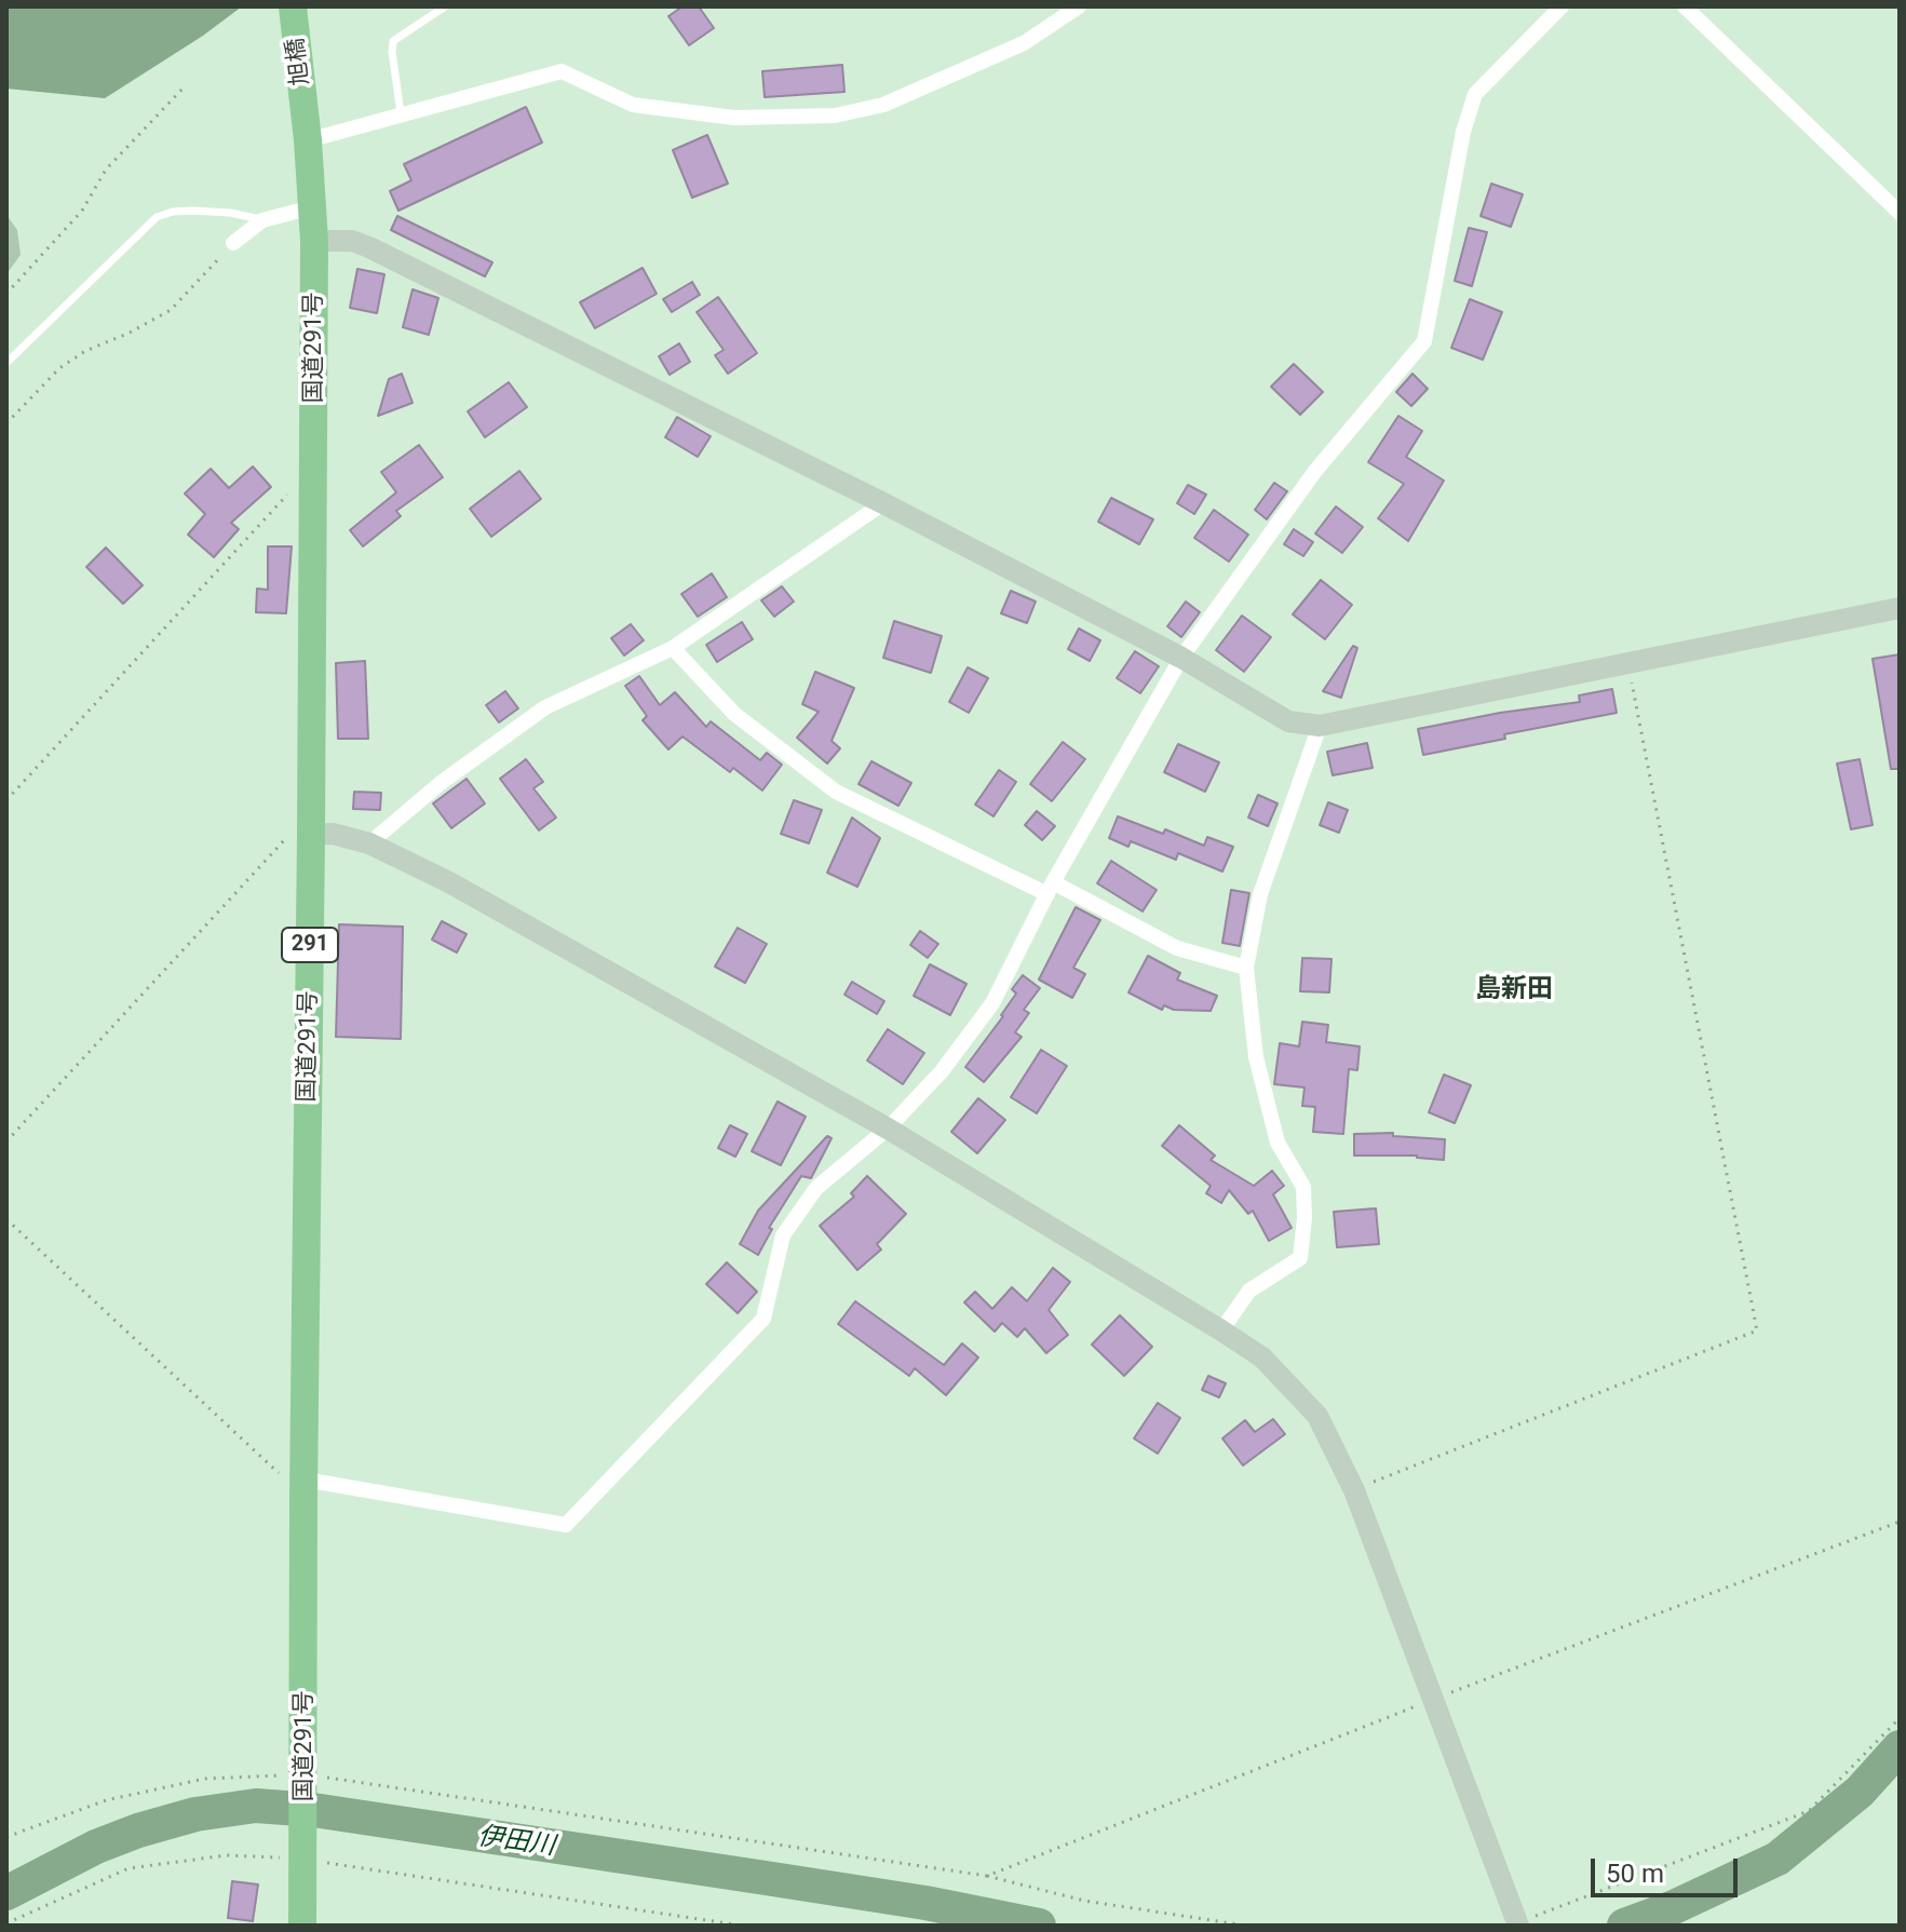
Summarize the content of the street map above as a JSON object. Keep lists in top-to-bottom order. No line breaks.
{"streets":{"highway":["旭橋","国道291号","291"]},"crossings":[["旭橋","国道291号"]],"districts":["島新田"],"water":["伊田川"],"scale_bar":"50 m"}
